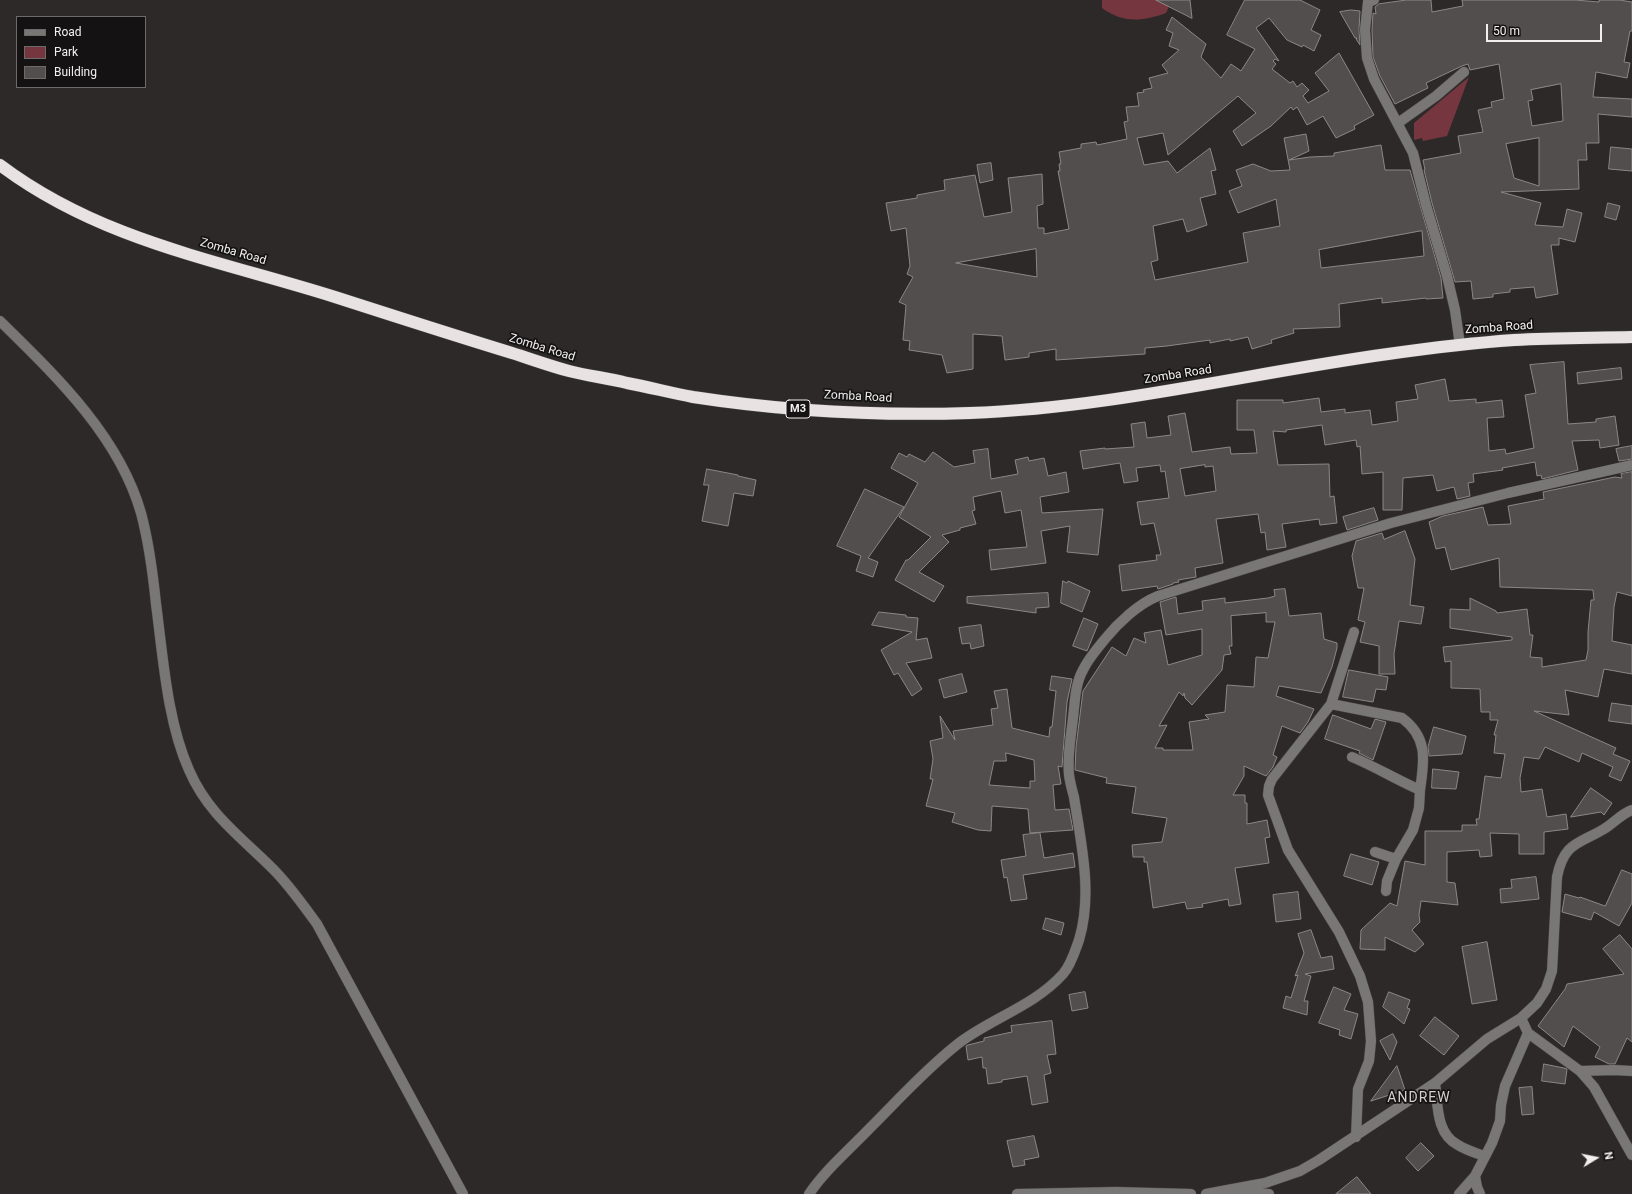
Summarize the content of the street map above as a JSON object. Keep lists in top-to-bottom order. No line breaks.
{"streets":{"highway":["Zomba Road","M3"]},"districts":["ANDREW"],"legend":["Road","Park","Building"],"scale_bar":"50 m","north":"right"}
